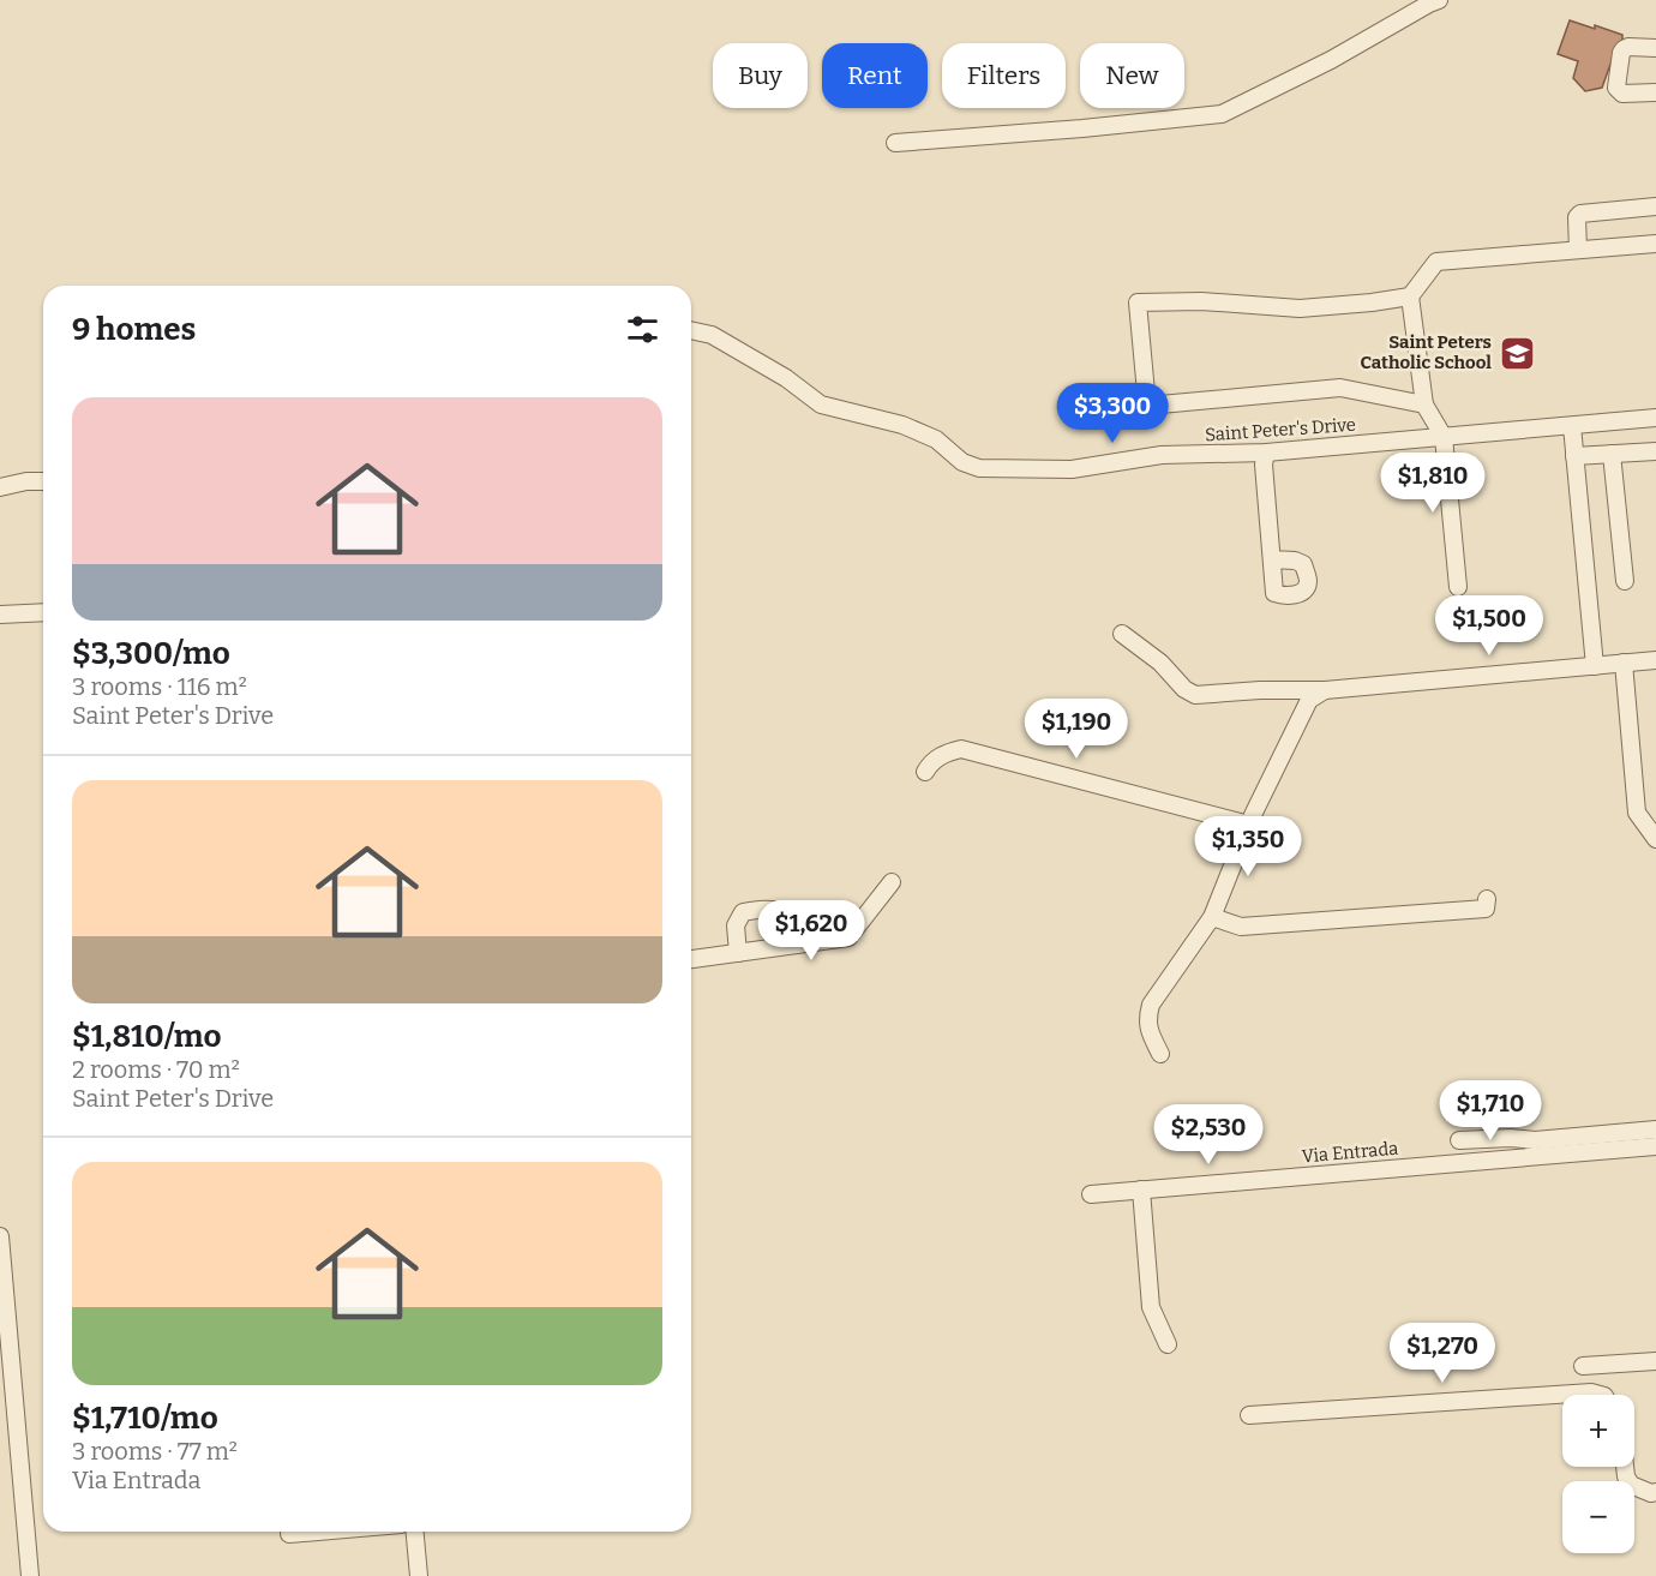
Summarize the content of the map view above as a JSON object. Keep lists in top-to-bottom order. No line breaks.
{"streets":{"street":["Saint Peter's Drive","Via Entrada"]},"places":{"school or university":["Saint Peters Catholic School"]},"page":{"chip":["Buy","Rent","Filters","New"],"heading":"9 homes","list":[{"name":"$3,300/mo","note":"3 rooms · 116 m² · Saint Peter's Drive"},{"name":"$1,810/mo","note":"2 rooms · 70 m² · Saint Peter's Drive"},{"name":"$1,710/mo","note":"3 rooms · 77 m² · Via Entrada"}],"price":["$3,300","$1,810","$1,500","$1,190","$1,350","$1,620","$1,710","$2,530","$1,270"],"map_buttons":["+","−"]}}
